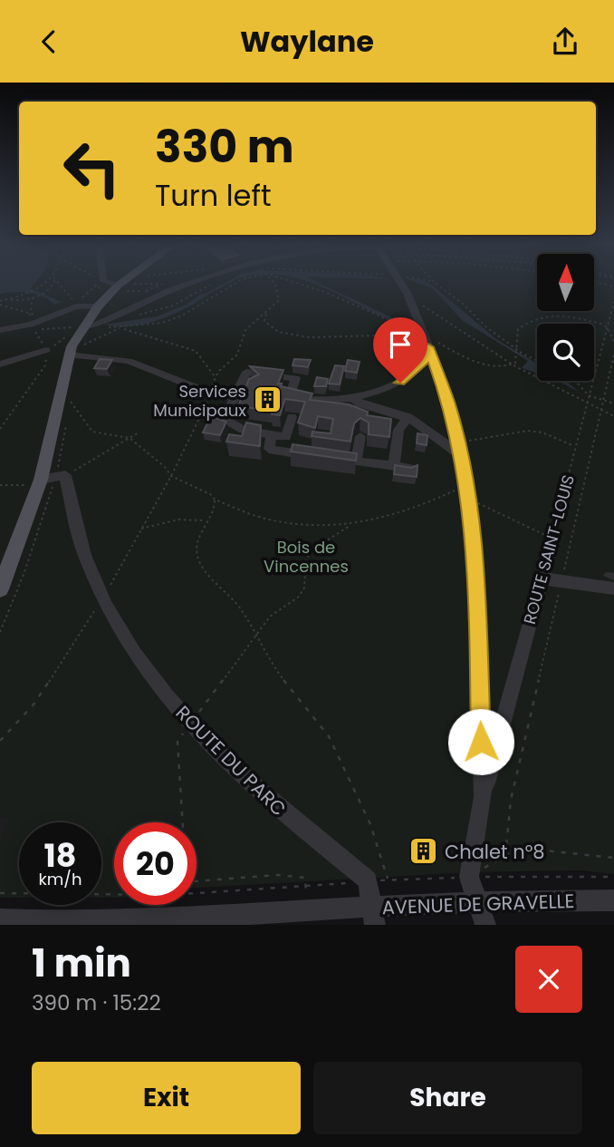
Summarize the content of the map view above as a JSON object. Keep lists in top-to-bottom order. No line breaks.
{"streets":{"street":["ROUTE SAINT-LOUIS","ROUTE DU PARC","AVENUE DE GRAVELLE"]},"crossings":[["ROUTE DU PARC","AVENUE DE GRAVELLE"]],"parks":["Bois de Vincennes"],"places":{"building":["Services Municipaux","Chalet n°8"]},"north":"top","page":{"header":"Waylane","turn":["330 m","Turn left"],"speed":"18 km/h","limit":"20","heading":["1 min","390 m · 15:22"],"buttons":["Exit","Share"]}}
